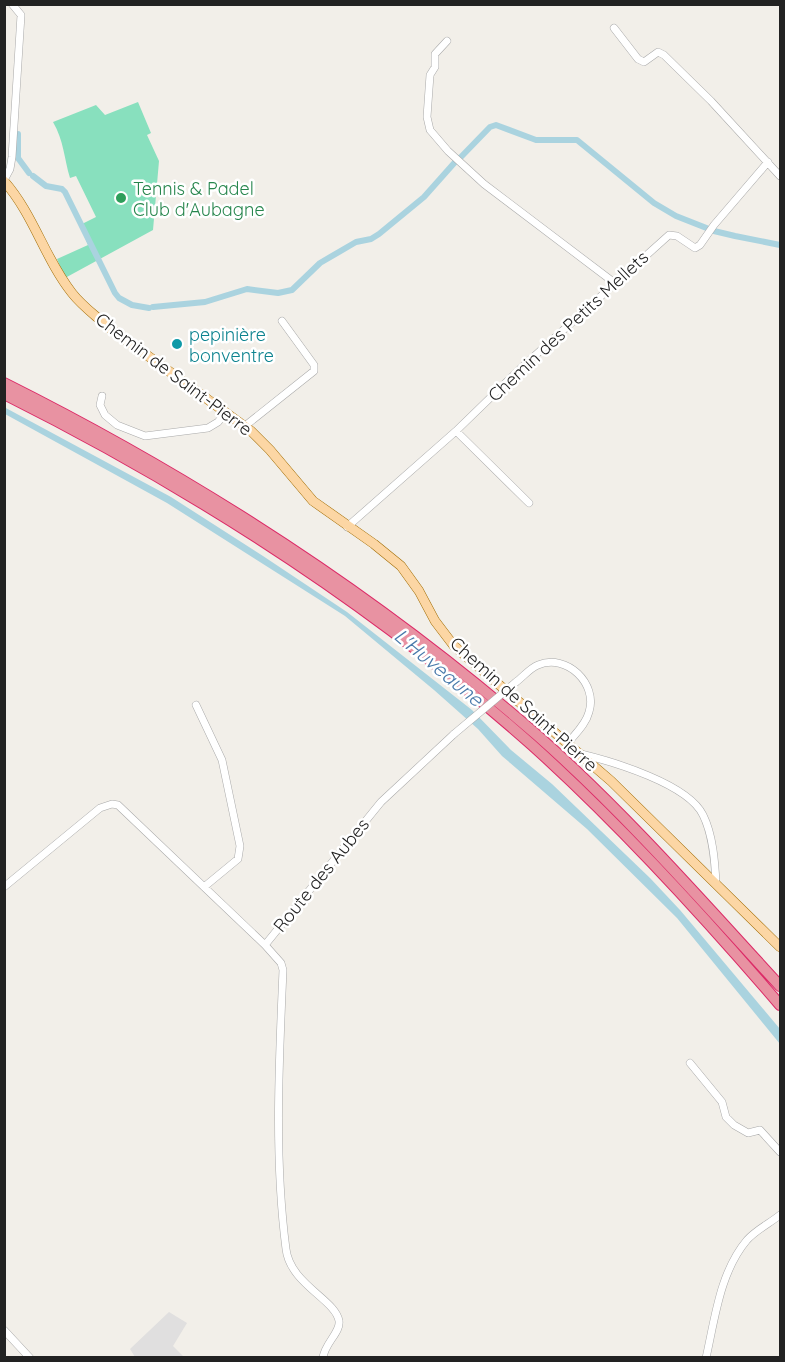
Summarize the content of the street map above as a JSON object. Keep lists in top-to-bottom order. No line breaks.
{"streets":{"main road":["Chemin de Saint-Pierre"],"street":["Chemin des Petits Mellets","Route des Aubes"]},"crossings":[["Chemin des Petits Mellets","Chemin de Saint-Pierre"],["Chemin de Saint-Pierre","Route des Aubes"]],"water":["L'Huveaune"],"places":["Tennis & Padel Club d'Aubagne","pepinière bonventre"]}
